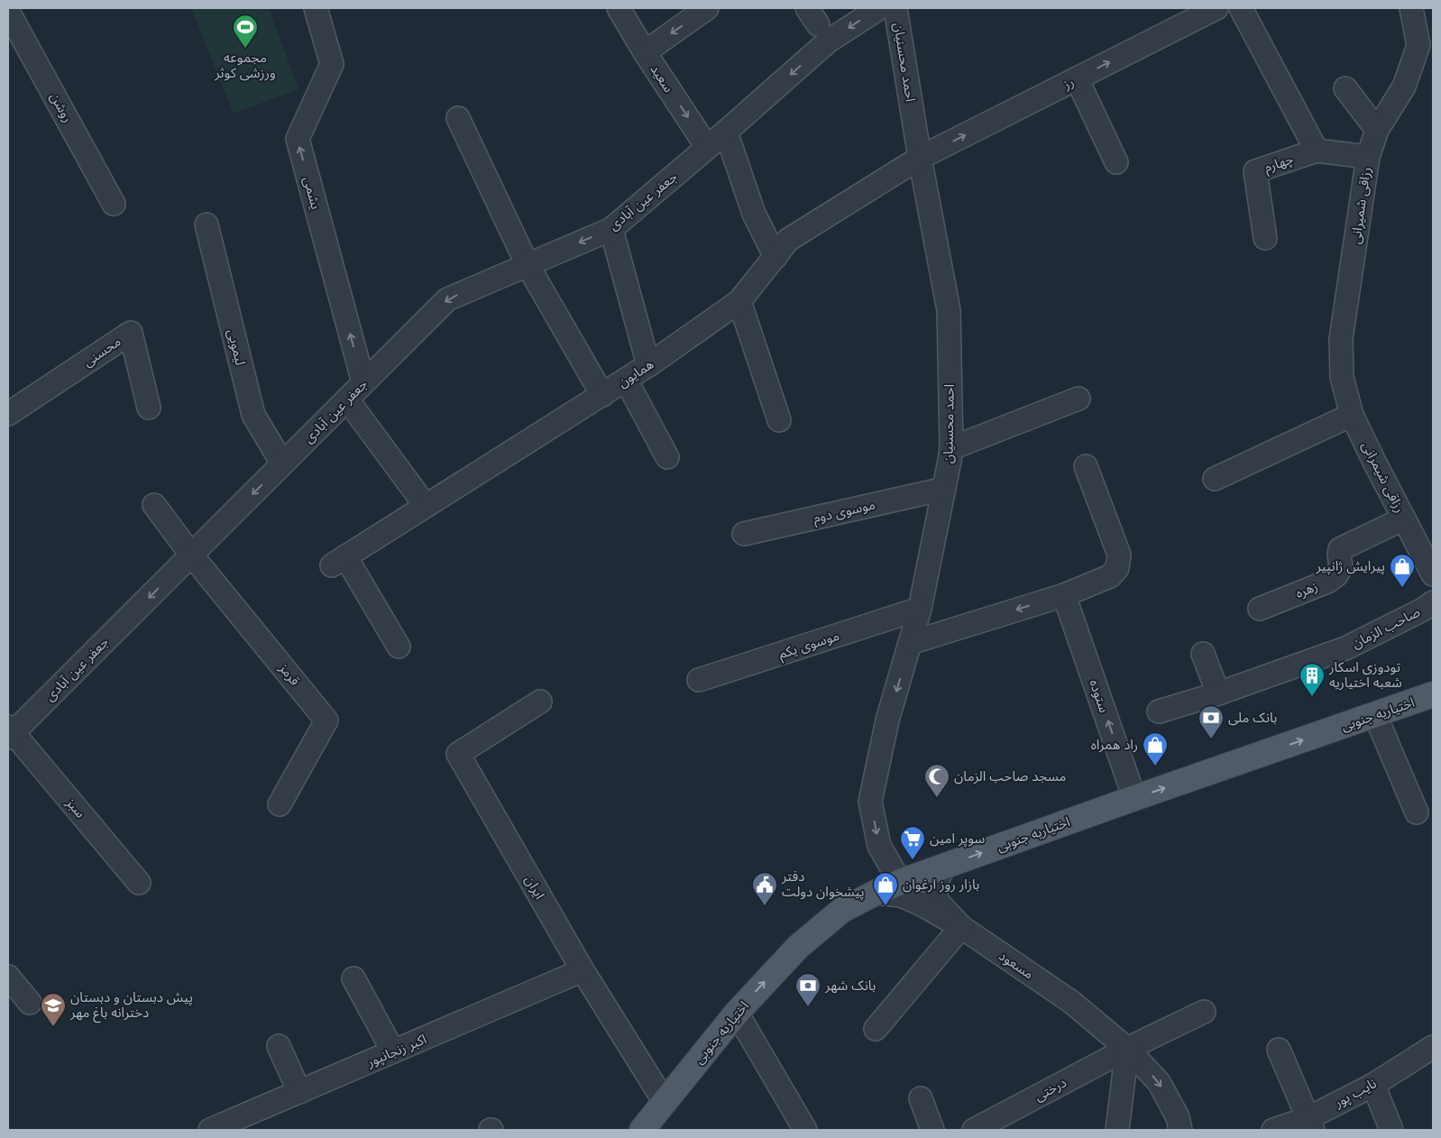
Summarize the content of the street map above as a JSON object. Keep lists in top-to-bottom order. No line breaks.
{"streets":{"main road":["اختیاریه جنوبی"],"street":["احمد محسنیان","سعید","رز","روشن","چهارم","یشمی","جعفر عین آبادی","رزاقی شمیرانی","لیمویی","محسنی","همایون","رزاقی شیمرانی","موسوی دوم","زهره","صاحب الزمان","موسوی یکم","قرمز","ستوده","سبز","ایران","مسعود","اکبر زنجانپور","درختی","نایب پور"]},"crossings":[["احمد محسنیان","رز"],["احمد محسنیان","همایون"],["احمد محسنیان","موسوی دوم"],["احمد محسنیان","موسوی یکم"],["احمد محسنیان","اختیاریه جنوبی"],["سعید","جعفر عین آبادی"],["رز","همایون"],["چهارم","رزاقی شمیرانی"],["یشمی","جعفر عین آبادی"],["جعفر عین آبادی","لیمویی"],["جعفر عین آبادی","قرمز"],["جعفر عین آبادی","سبز"],["رزاقی شمیرانی","رزاقی شیمرانی"],["رزاقی شیمرانی","زهره"],["ستوده","اختیاریه جنوبی"],["اختیاریه جنوبی","ایران"],["اختیاریه جنوبی","مسعود"],["ایران","اکبر زنجانپور"],["مسعود","درختی"]],"one_way":["سعید","رز","جعفر عین آبادی","ستوده","اختیاریه جنوبی"],"places":{"sports":["مجموعه ورزشی کوثر"],"shop":["پیرایش ژانپیر","راد همراه","بازار روز ارغوان"],"building":["تودوزی اسکار شعبه اختیاریه"],"bank":["بانک ملی","بانک شهر"],"mosque":["مسجد صاحب الزمان"],"supermarket":["سوپر امین"],"public building":["دفتر پیشخوان دولت"],"school or university":["پیش دبستان و دبستان دخترانه باغ مهر"]}}
